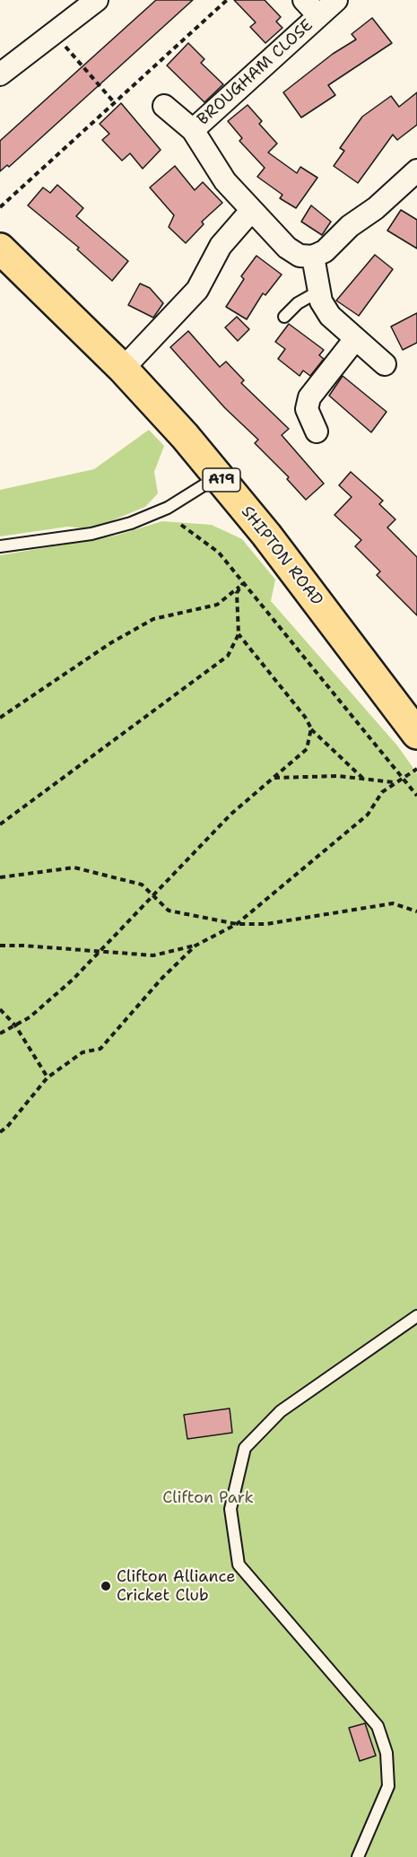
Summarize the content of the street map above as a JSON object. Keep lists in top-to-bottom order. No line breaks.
{"streets":{"main road":["A19","SHIPTON ROAD"],"street":["BROUGHAM CLOSE"]},"parks":["Clifton Park"],"places":["Clifton Alliance Cricket Club"]}
